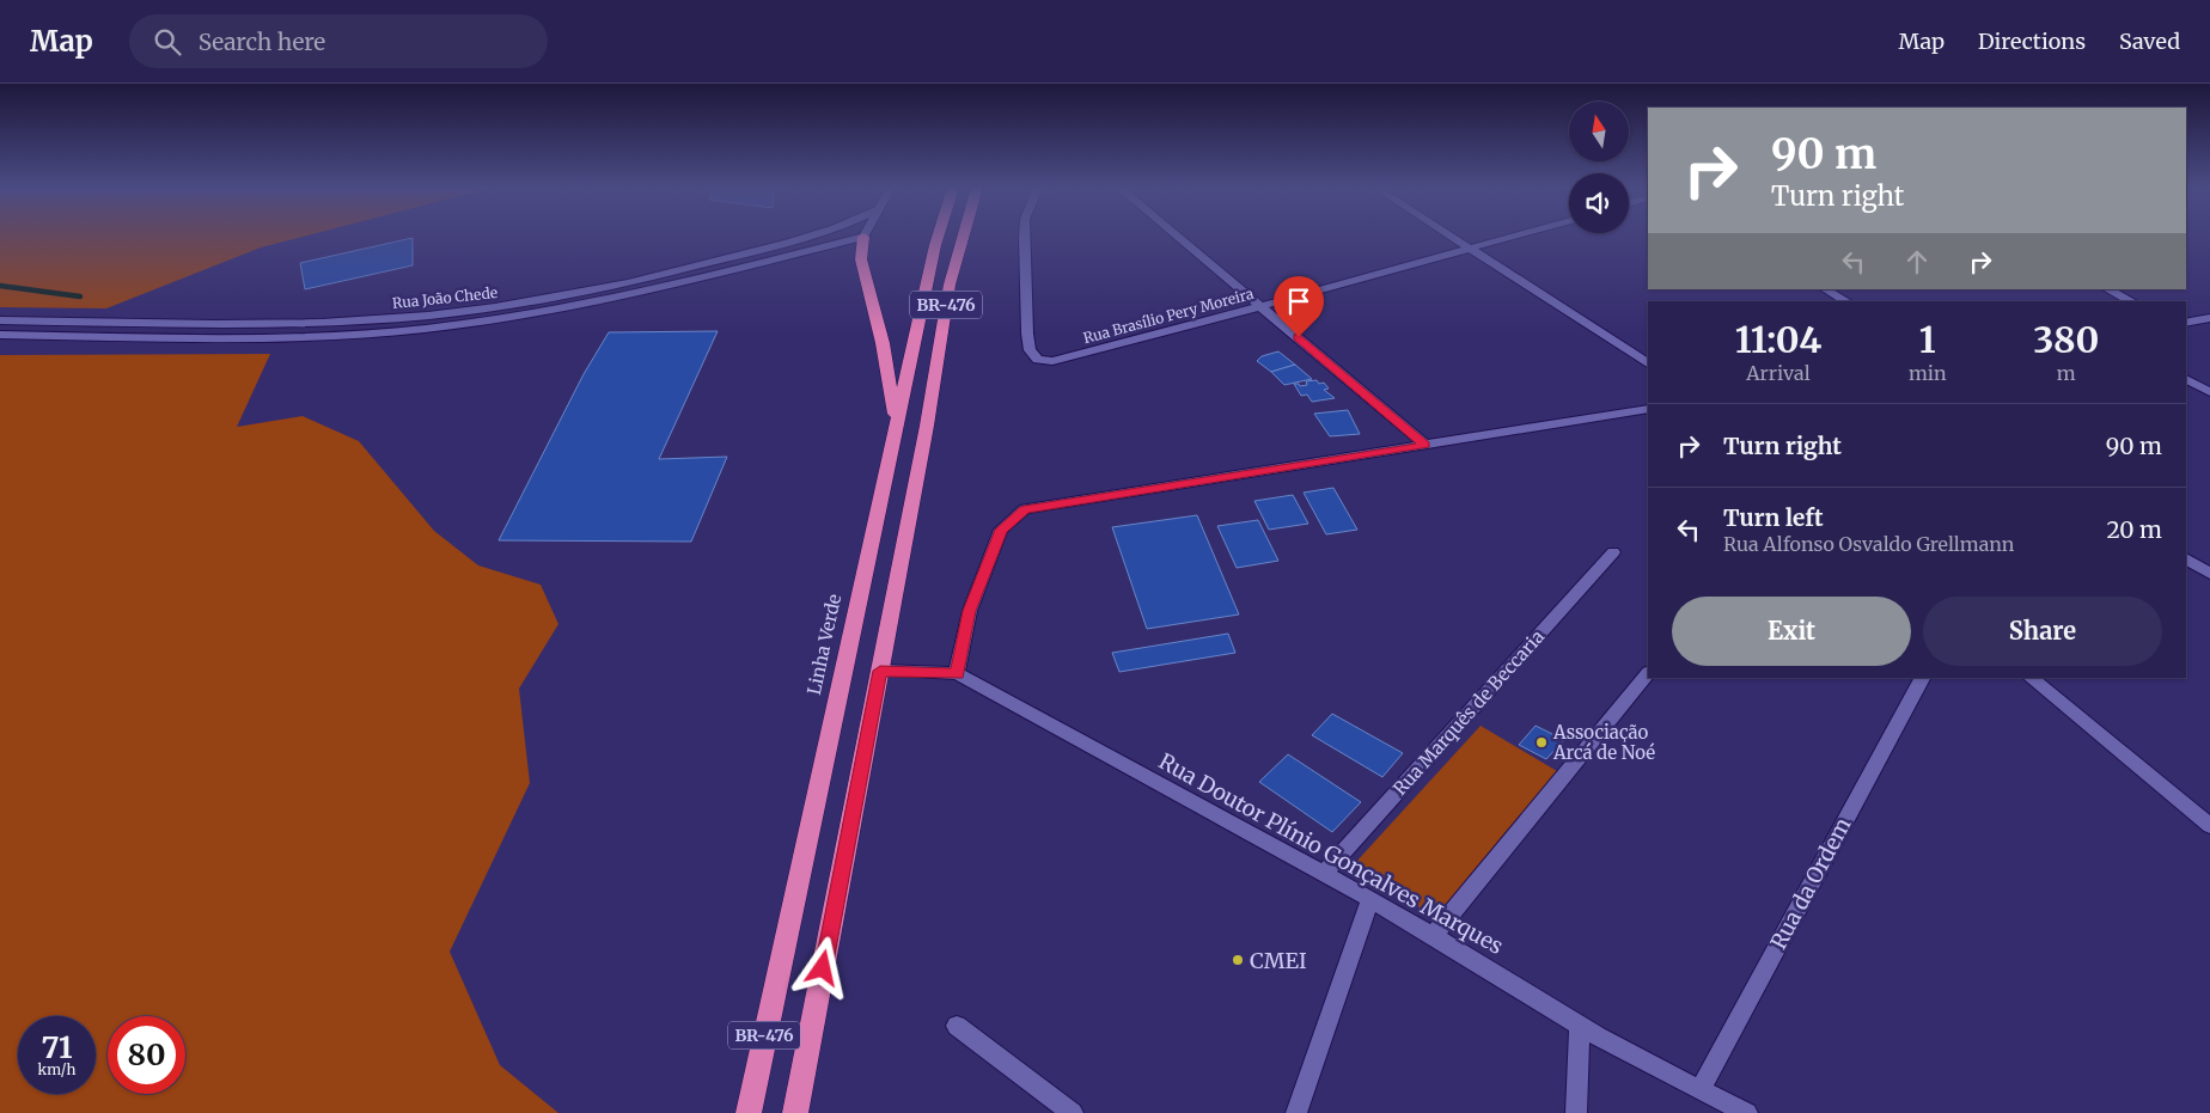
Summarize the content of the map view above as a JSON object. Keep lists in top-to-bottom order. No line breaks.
{"streets":{"highway":["BR-476","Linha Verde"],"street":["Rua João Chede","Rua Brasílio Pery Moreira","Rua Marquês de Beccaria","Rua Doutor Plínio Gonçalves Marques","Rua da Ordem"]},"crossings":[["BR-476","Rua Doutor Plínio Gonçalves Marques"],["Rua Marquês de Beccaria","Rua Doutor Plínio Gonçalves Marques"],["Rua Doutor Plínio Gonçalves Marques","Rua da Ordem"]],"places":["Associação Arcá de Noé","CMEI"],"north":"top","page":{"header":"Map","search":"Search here","nav":["Map","Directions","Saved"],"turn":["90 m","Turn right"],"eta":["11:04","Arrival","1","min","380","m"],"list":[{"name":"Turn right","value":"90 m"},{"name":"Turn left","note":"Rua Alfonso Osvaldo Grellmann","value":"20 m"}],"buttons":["Exit","Share"],"speed":"71 km/h","limit":"80"}}
